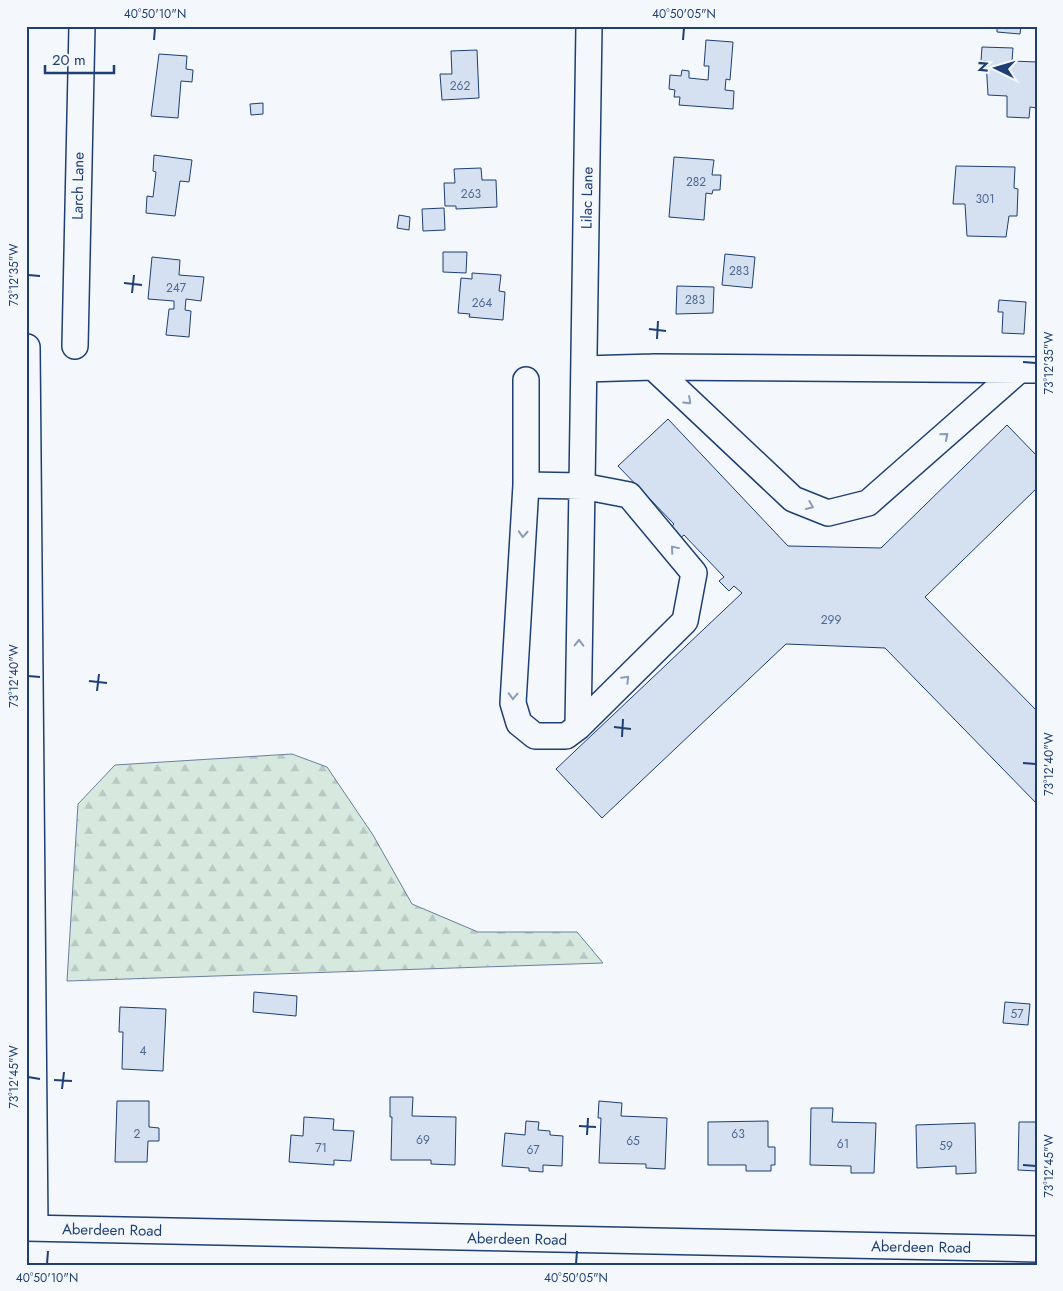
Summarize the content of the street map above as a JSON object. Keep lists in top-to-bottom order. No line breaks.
{"streets":{"street":["Larch Lane","Lilac Lane","Aberdeen Road"]},"house_numbers":["262","282","263","301","283","247","283","264","299","57","4","2","63","69","65","61","59","71","67"],"scale_bar":"20 m","north":"left","coordinates":["40°50'10\"N","40°50'05\"N","73°12'35\"W","73°12'40\"W","73°12'45\"W"]}
